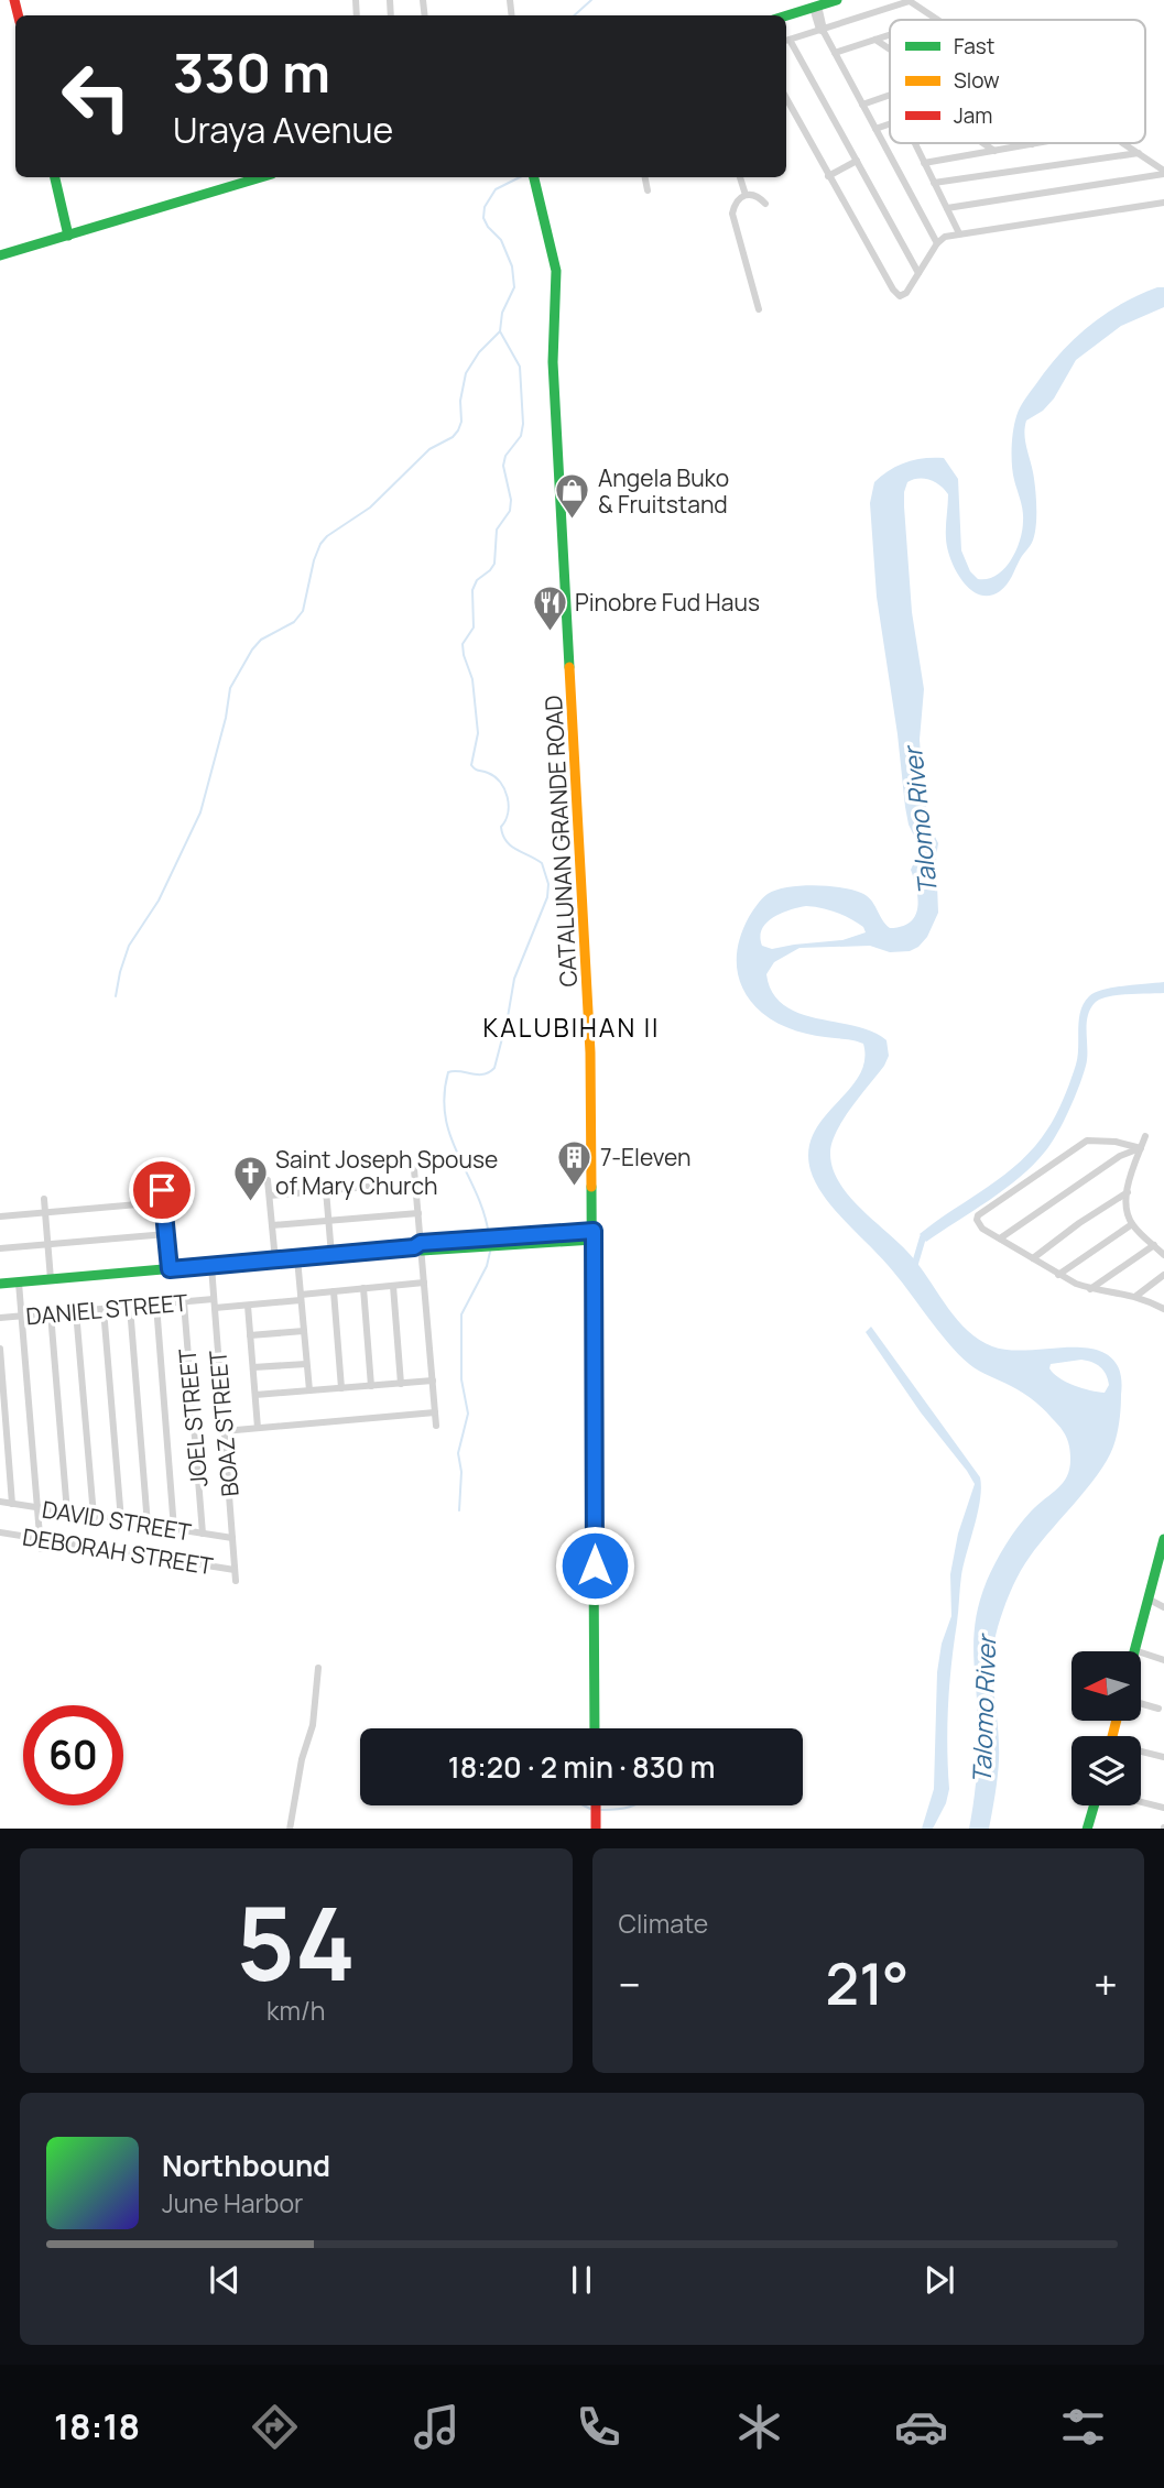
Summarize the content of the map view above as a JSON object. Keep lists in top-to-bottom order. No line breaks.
{"streets":{"main road":["CATALUNAN GRANDE ROAD"],"street":["DANIEL STREET","JOEL STREET","BOAZ STREET","DAVID STREET","DEBORAH STREET"]},"crossings":[["DANIEL STREET","JOEL STREET"],["DANIEL STREET","BOAZ STREET"],["JOEL STREET","DAVID STREET"],["BOAZ STREET","DAVID STREET"],["BOAZ STREET","DEBORAH STREET"]],"districts":["KALUBIHAN II"],"water":["Talomo River"],"places":{"shop":["Angela Buko & Fruitstand"],"restaurant":["Pinobre Fud Haus"],"building":["7-Eleven"],"church":["Saint Joseph Spouse of Mary Church"]},"legend":["Fast","Slow","Jam"],"north":"left","page":{"turn":["330 m","Uraya Avenue"],"limit":"60","trip":"18:20 · 2 min · 830 m","tile":[["54","km/h"],"Climate"],"heat":["−","21°","+"],"song":["Northbound","June Harbor"],"tabs":"18:18"}}
